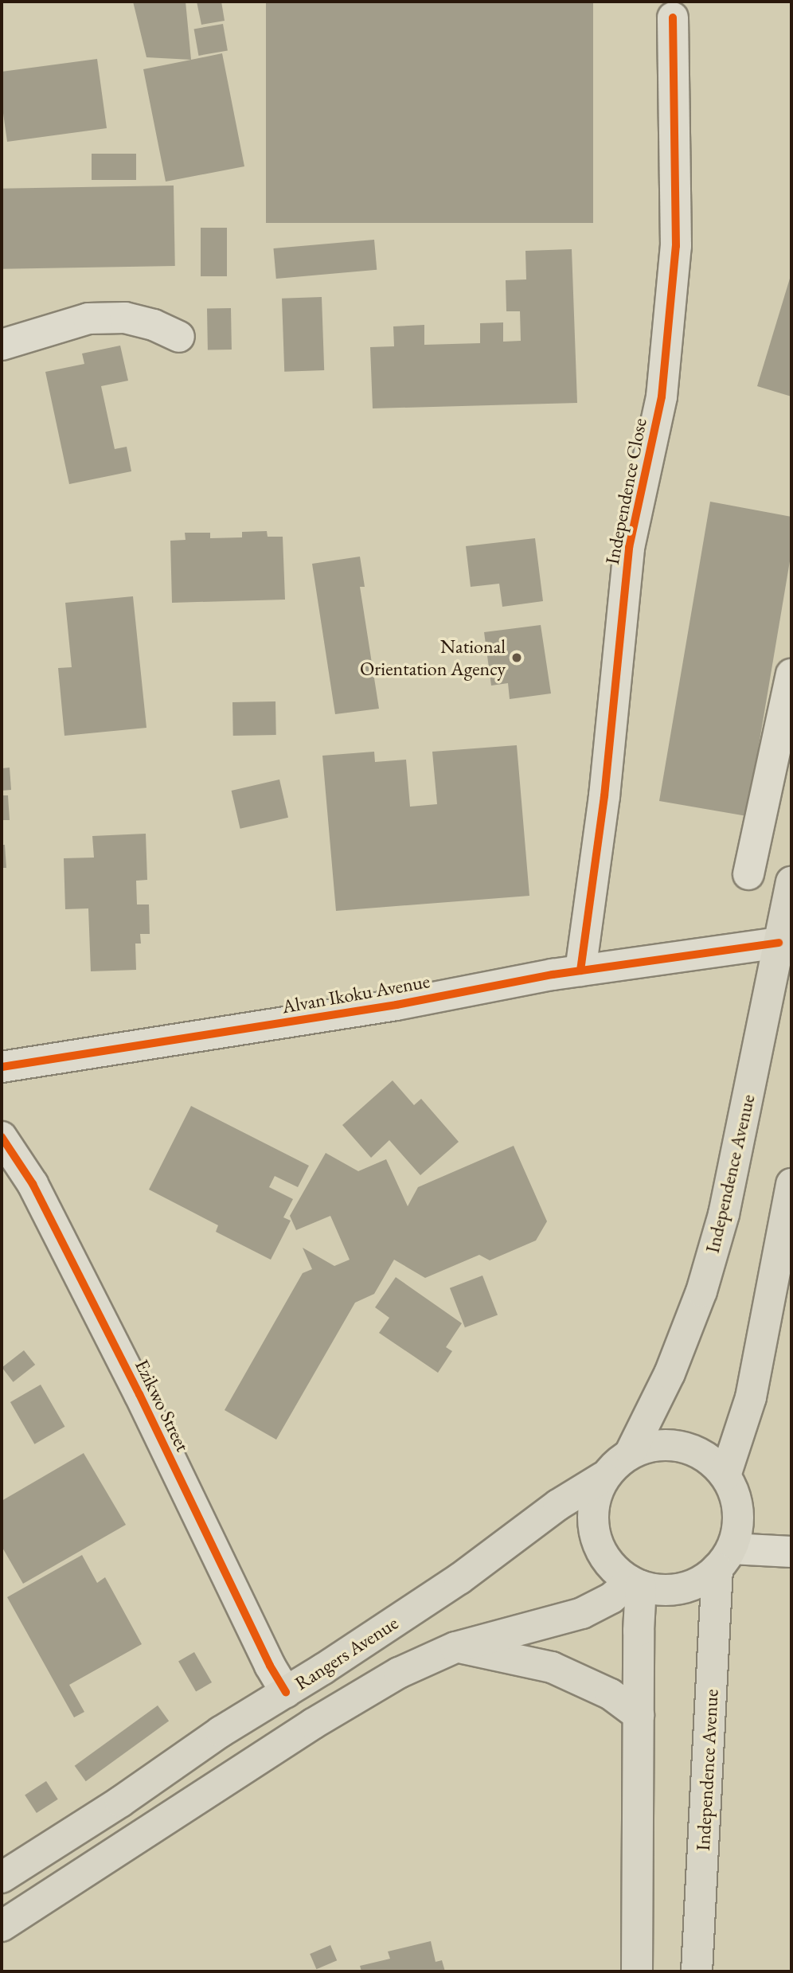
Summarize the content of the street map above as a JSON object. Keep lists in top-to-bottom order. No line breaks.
{"streets":{"main road":["Independence Avenue","Rangers Avenue"],"street":["Independence Close","Alvan Ikoku Avenue","Ezikwo Street"]},"crossings":[["Independence Close","Alvan Ikoku Avenue"],["Alvan Ikoku Avenue","Independence Avenue"],["Independence Avenue","Rangers Avenue"],["Ezikwo Street","Rangers Avenue"]],"places":["National Orientation Agency"]}
